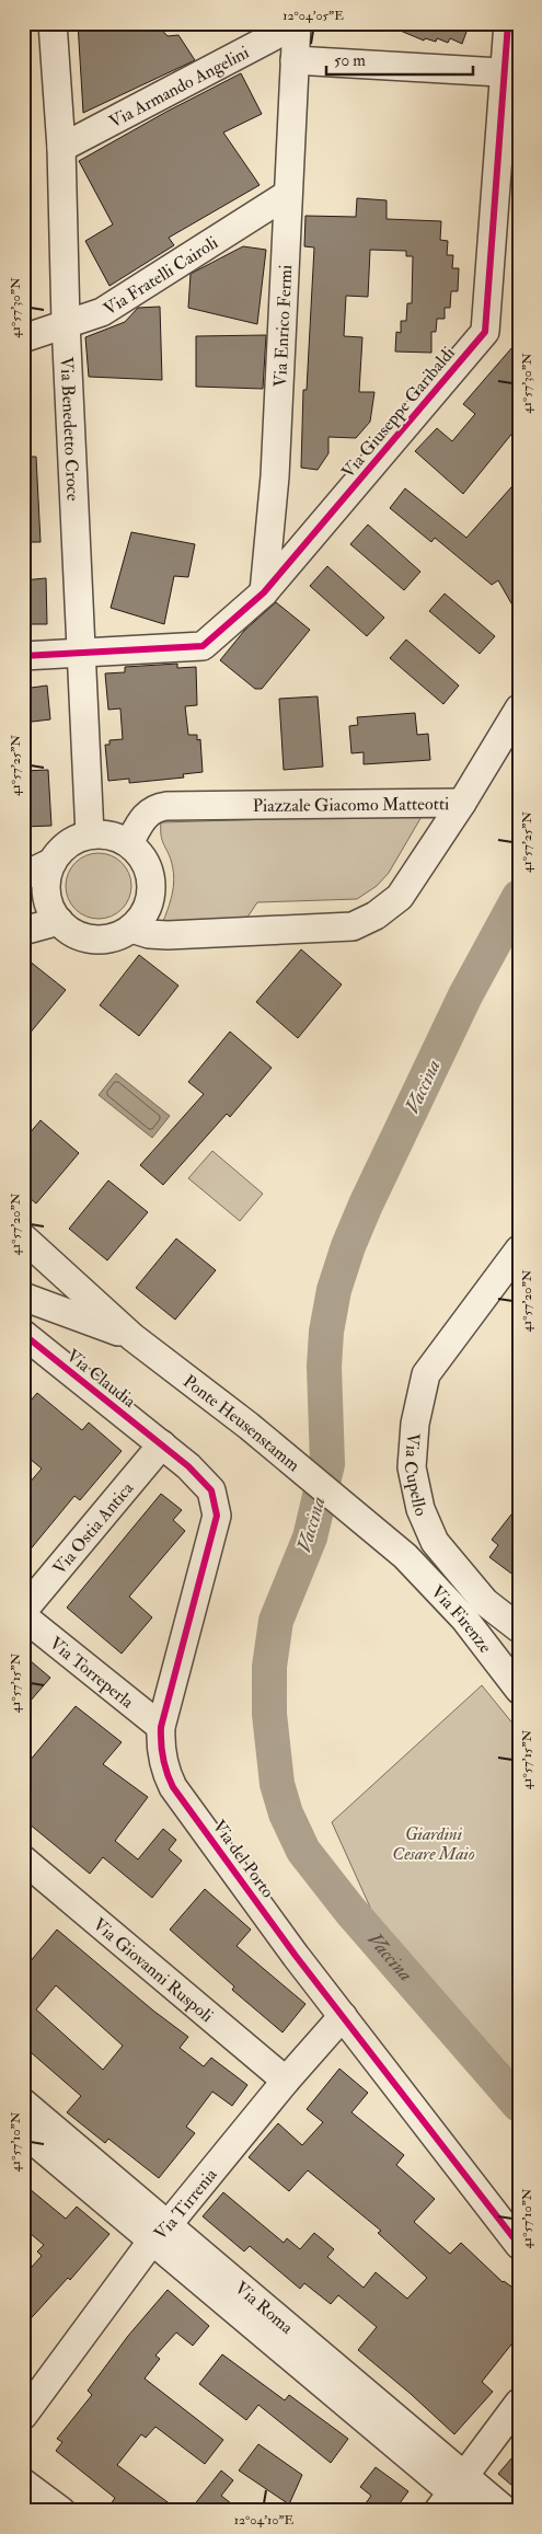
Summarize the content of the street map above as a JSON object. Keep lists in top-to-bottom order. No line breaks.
{"streets":{"street":["Via Armando Angelini","Via Fratelli Cairoli","Via Enrico Fermi","Via Giuseppe Garibaldi","Via Benedetto Croce","Piazzale Giacomo Matteotti","Via Claudia","Ponte Heusenstamm","Via Cupello","Via Ostia Antica","Via Firenze","Via Torreperla","Via del Porto","Via Giovanni Ruspoli","Via Tirrenia","Via Roma"]},"crossings":[["Via Armando Angelini","Via Enrico Fermi"],["Via Armando Angelini","Via Benedetto Croce"],["Via Fratelli Cairoli","Via Enrico Fermi"],["Via Fratelli Cairoli","Via Benedetto Croce"],["Via Enrico Fermi","Via Giuseppe Garibaldi"],["Via Giuseppe Garibaldi","Via Benedetto Croce"],["Via Benedetto Croce","Piazzale Giacomo Matteotti"],["Via Claudia","Ponte Heusenstamm"],["Via Claudia","Via Ostia Antica"],["Via Claudia","Via del Porto"],["Ponte Heusenstamm","Via Firenze"],["Via Ostia Antica","Via del Porto"],["Via Torreperla","Via del Porto"],["Via del Porto","Via Tirrenia"],["Via Giovanni Ruspoli","Via Tirrenia"],["Via Tirrenia","Via Roma"]],"water":["Vaccina"],"parks":["Giardini Cesare Maio"],"scale_bar":"50 m","coordinates":["12°04'05\"E","41°57'30\"N","41°57'25\"N","41°57'20\"N","41°57'15\"N","41°57'10\"N","12°04'10\"E"]}
